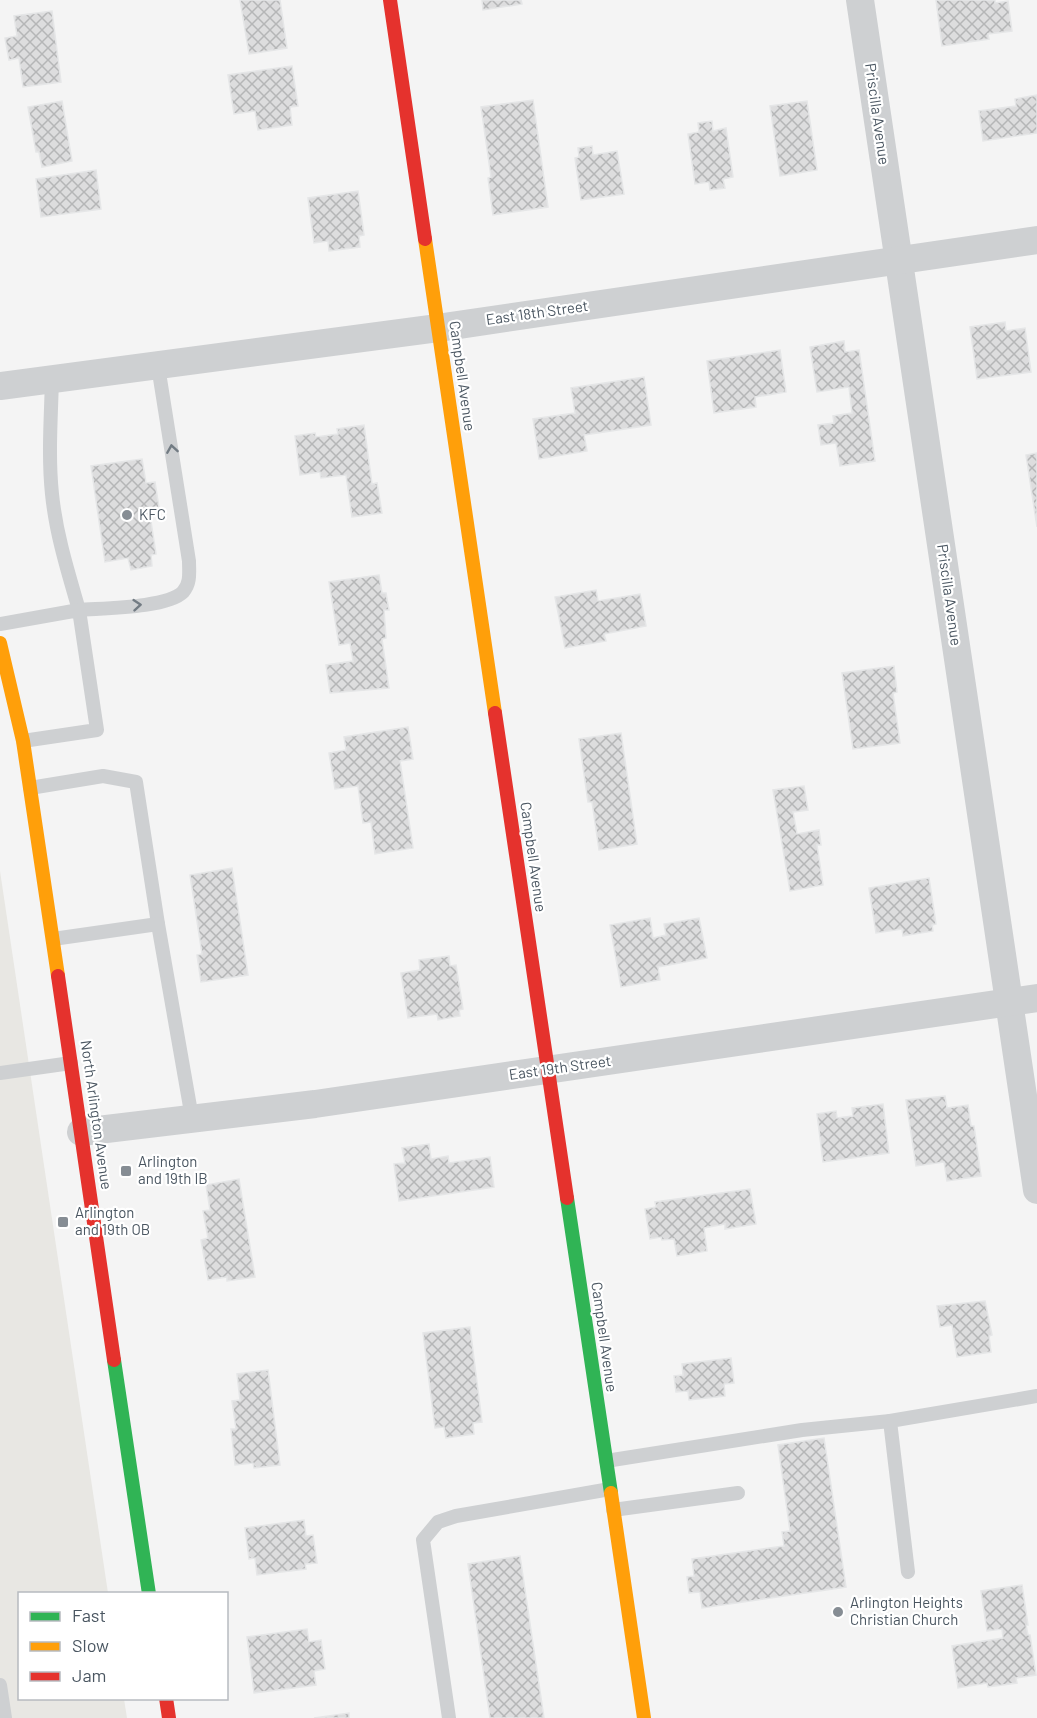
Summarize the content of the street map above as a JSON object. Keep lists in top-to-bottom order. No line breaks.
{"streets":{"street":["Priscilla Avenue","East 18th Street","Campbell Avenue","East 19th Street","North Arlington Avenue"]},"crossings":[["Priscilla Avenue","East 18th Street"],["Priscilla Avenue","East 19th Street"],["East 18th Street","Campbell Avenue"],["Campbell Avenue","East 19th Street"],["East 19th Street","North Arlington Avenue"]],"places":{"other":["KFC","Arlington Heights Christian Church"],"transit":["Arlington and 19th IB","Arlington and 19th OB"]},"legend":["Fast","Slow","Jam"]}
